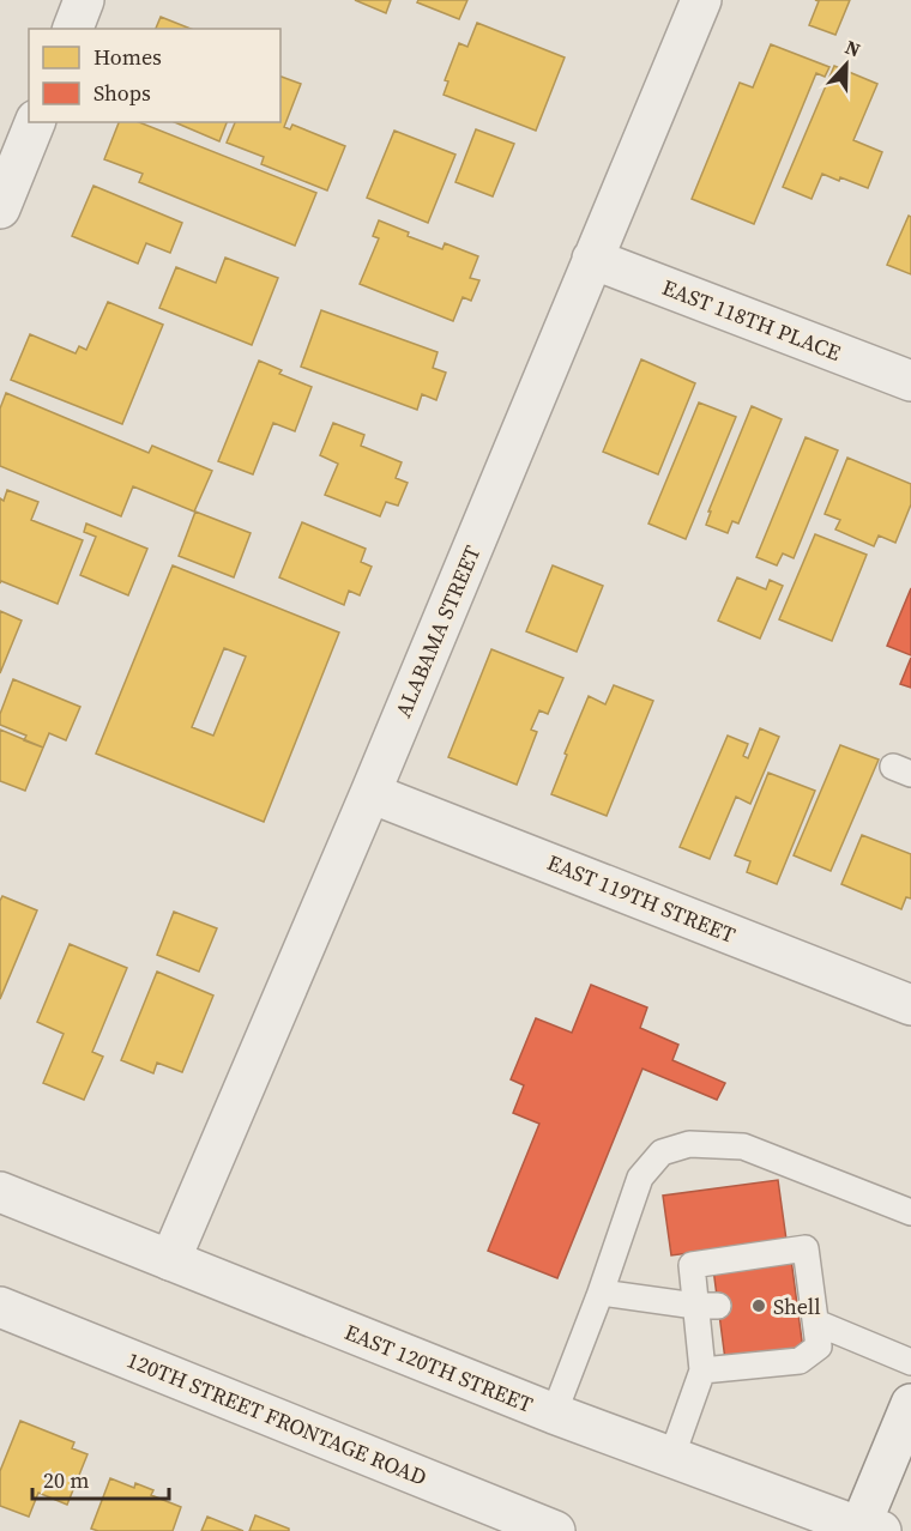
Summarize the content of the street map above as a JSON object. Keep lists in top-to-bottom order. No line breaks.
{"streets":{"street":["EAST 118TH PLACE","ALABAMA STREET","EAST 119TH STREET","EAST 120TH STREET","120TH STREET FRONTAGE ROAD"]},"crossings":[["EAST 118TH PLACE","ALABAMA STREET"],["ALABAMA STREET","EAST 119TH STREET"],["ALABAMA STREET","EAST 120TH STREET"]],"places":["Shell"],"legend":["Homes","Shops"],"scale_bar":"20 m","north":"top"}
